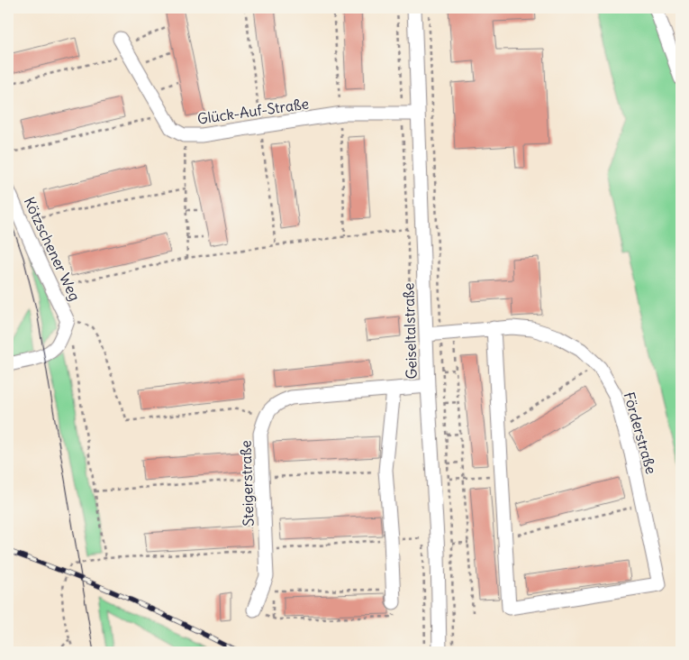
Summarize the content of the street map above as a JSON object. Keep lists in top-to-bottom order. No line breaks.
{"streets":{"street":["Glück-Auf-Straße","Kötzschener Weg","Geiseltalstraße","Förderstraße","Steigerstraße"]},"crossings":[["Glück-Auf-Straße","Geiseltalstraße"],["Geiseltalstraße","Förderstraße"]]}
